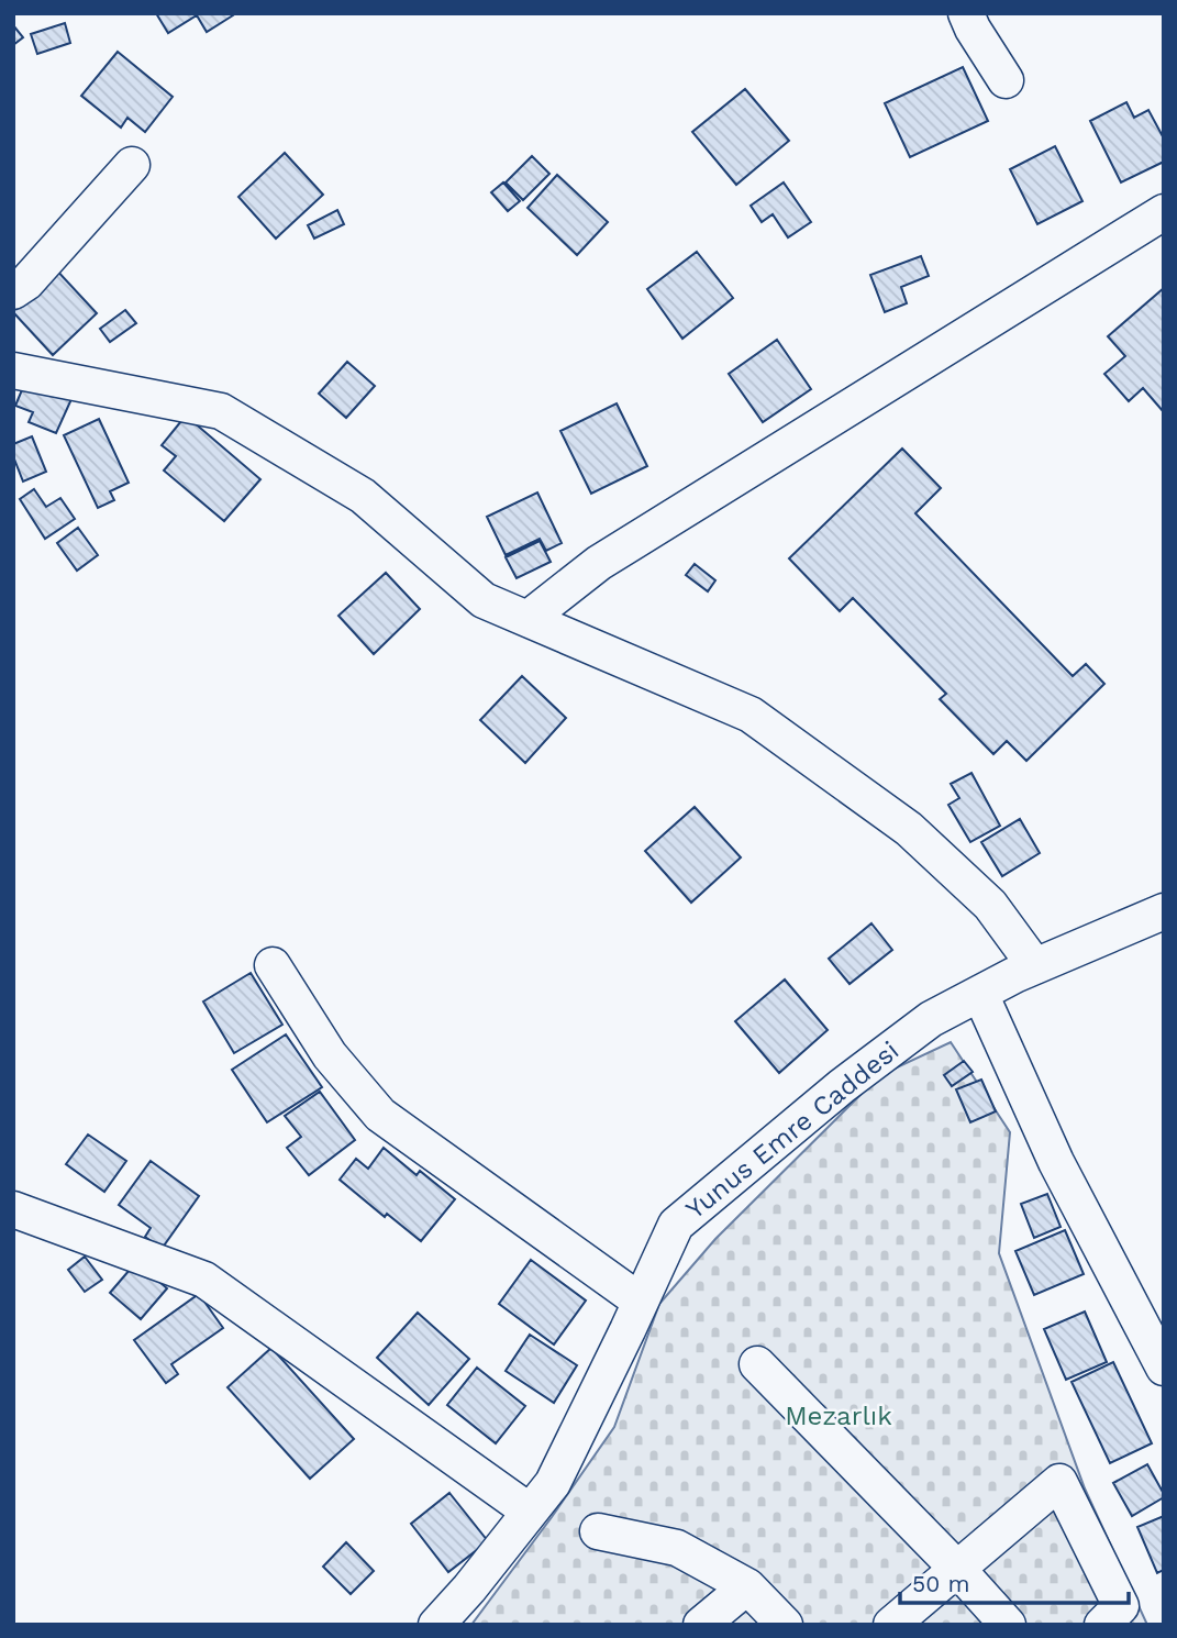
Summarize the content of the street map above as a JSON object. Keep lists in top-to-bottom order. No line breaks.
{"streets":{"street":["Yunus Emre Caddesi"]},"parks":["Mezarlık"],"scale_bar":"50 m"}
